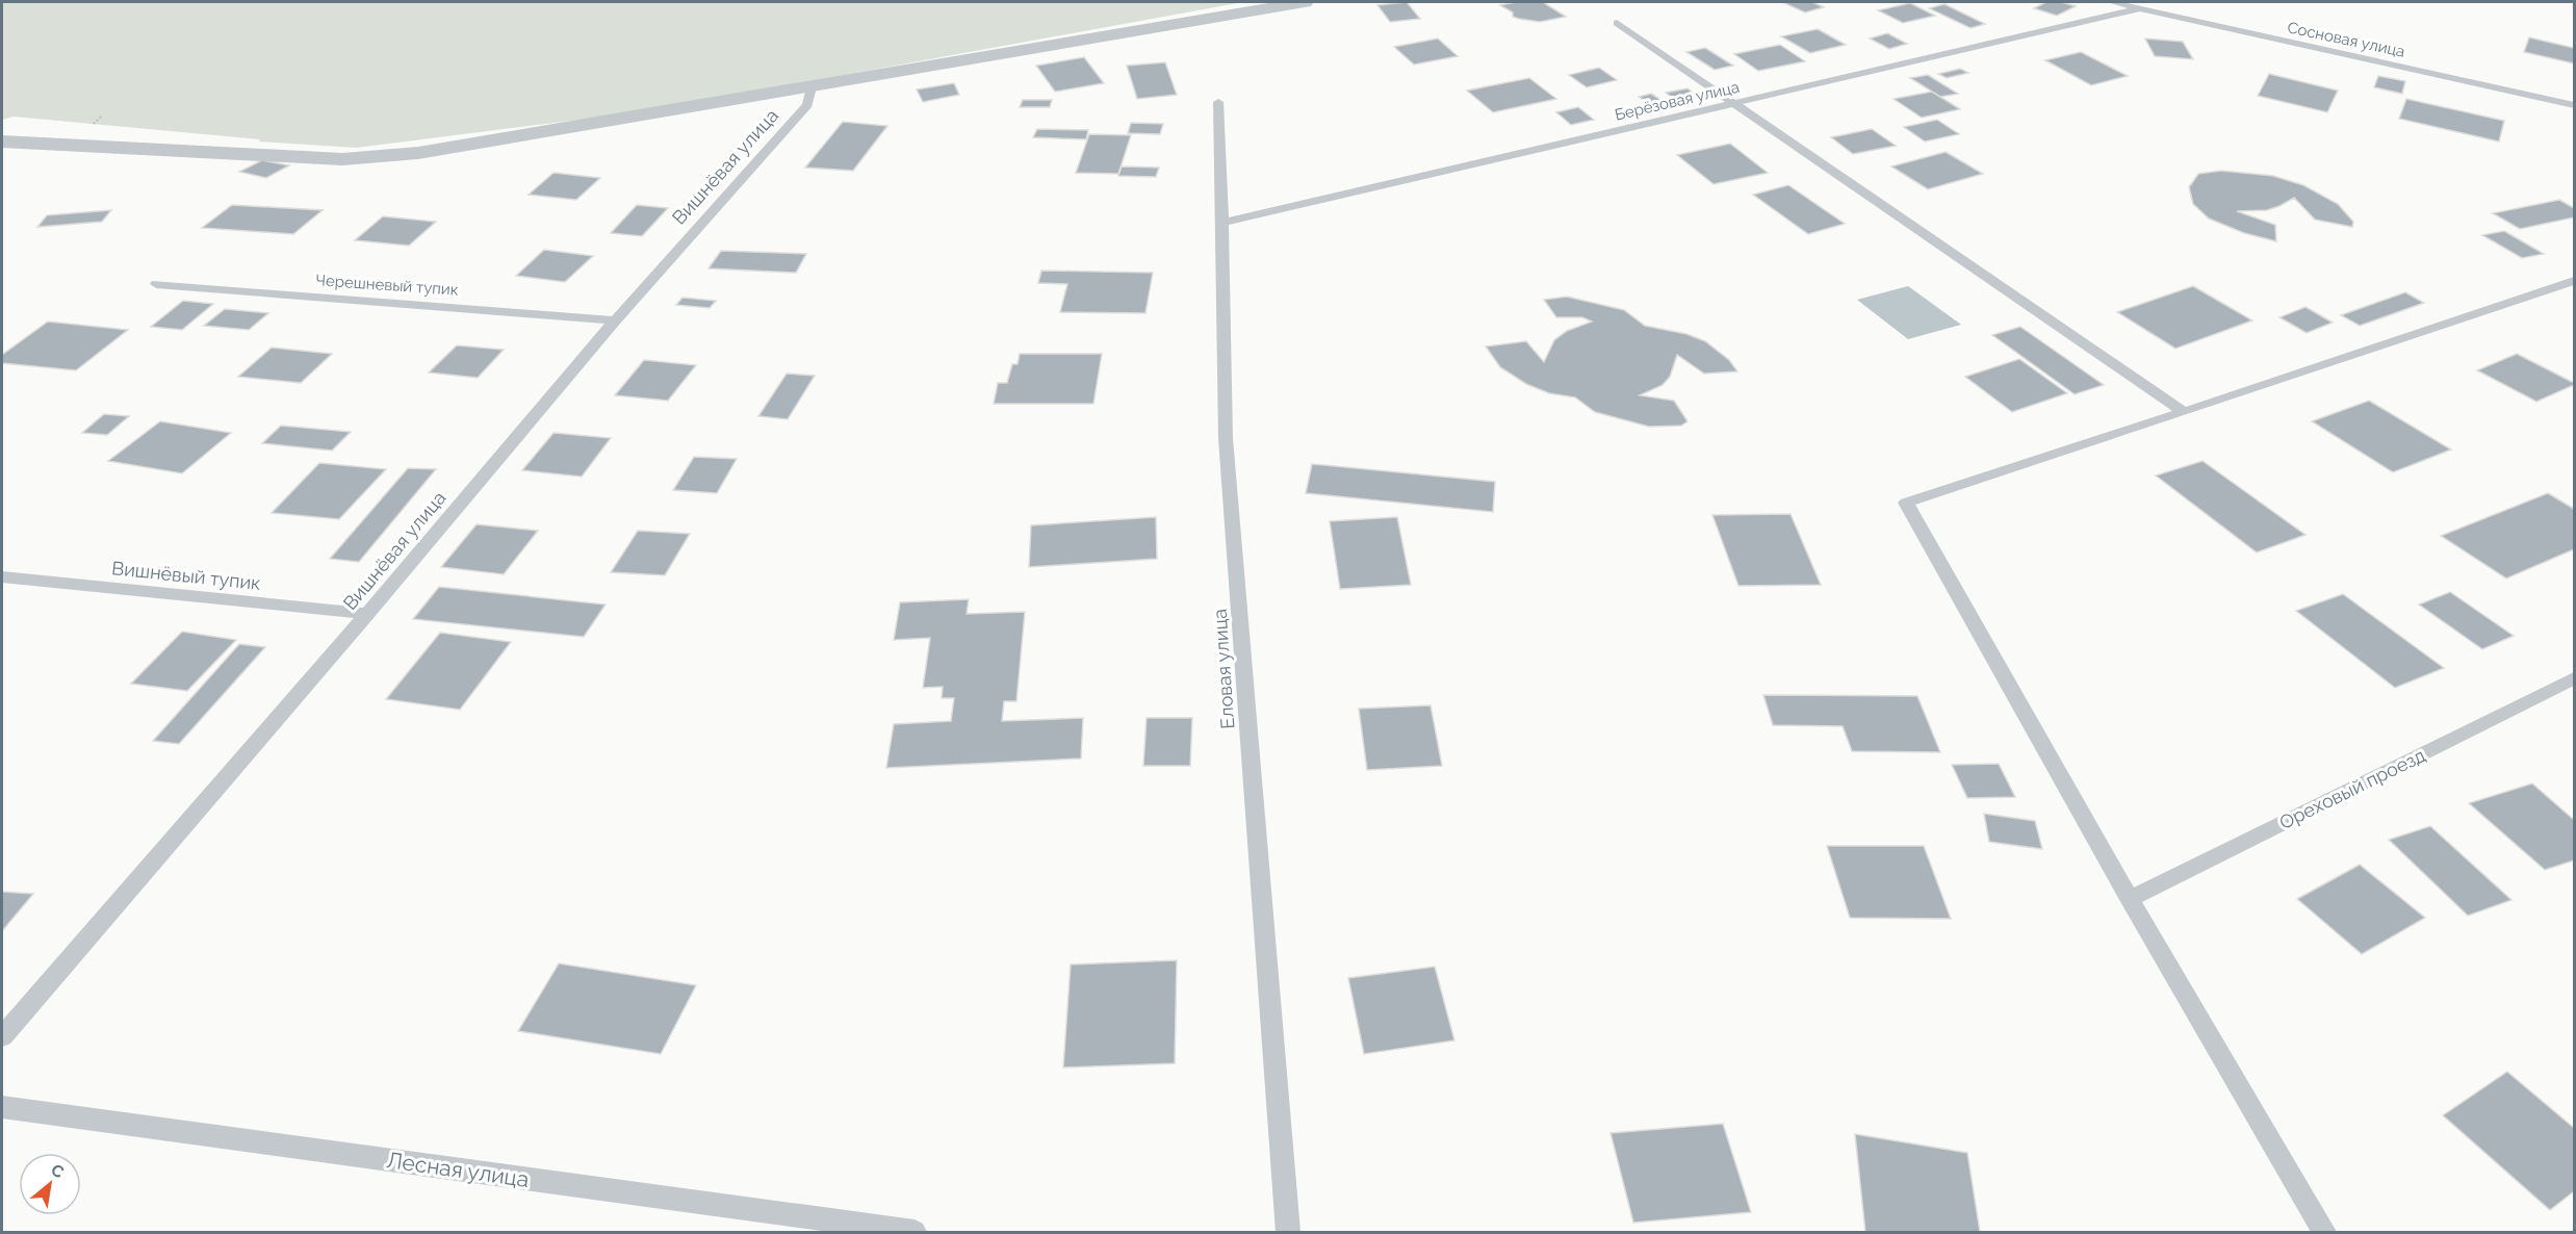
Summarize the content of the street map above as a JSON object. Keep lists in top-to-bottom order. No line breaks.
{"streets":{"lane":["Сосновая улица","Берёзовая улица","Вишнёвая улица","Черешневый тупик","Вишнёвый тупик","Еловая улица","Ореховый проезд","Лесная улица"]},"crossings":[["Сосновая улица","Берёзовая улица"],["Берёзовая улица","Еловая улица"],["Вишнёвая улица","Черешневый тупик"],["Вишнёвая улица","Вишнёвый тупик"]],"north":"top right"}
